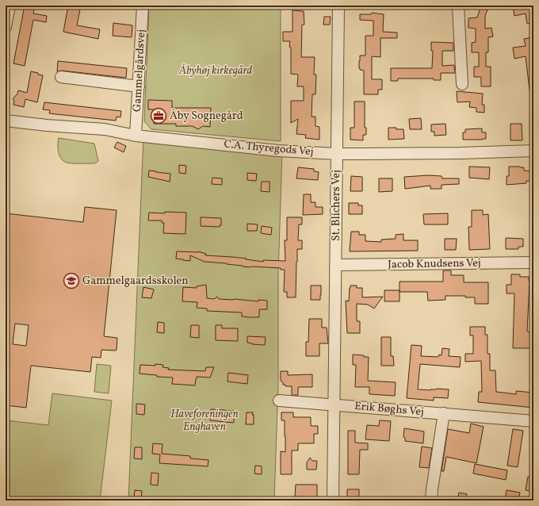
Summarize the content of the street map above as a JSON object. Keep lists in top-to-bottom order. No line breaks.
{"streets":{"street":["Gammelgårdsvej","C.A. Thyregods Vej","St. Blichers Vej","Jacob Knudsens Vej","Erik Bøghs Vej"]},"crossings":[["Gammelgårdsvej","C.A. Thyregods Vej"],["C.A. Thyregods Vej","St. Blichers Vej"],["St. Blichers Vej","Jacob Knudsens Vej"],["St. Blichers Vej","Erik Bøghs Vej"]],"parks":["Åbyhøj kirkegård","Haveforeningen Enghaven"],"places":{"office":["Åby Sognegård"],"school or university":["Gammelgaardsskolen"]}}
